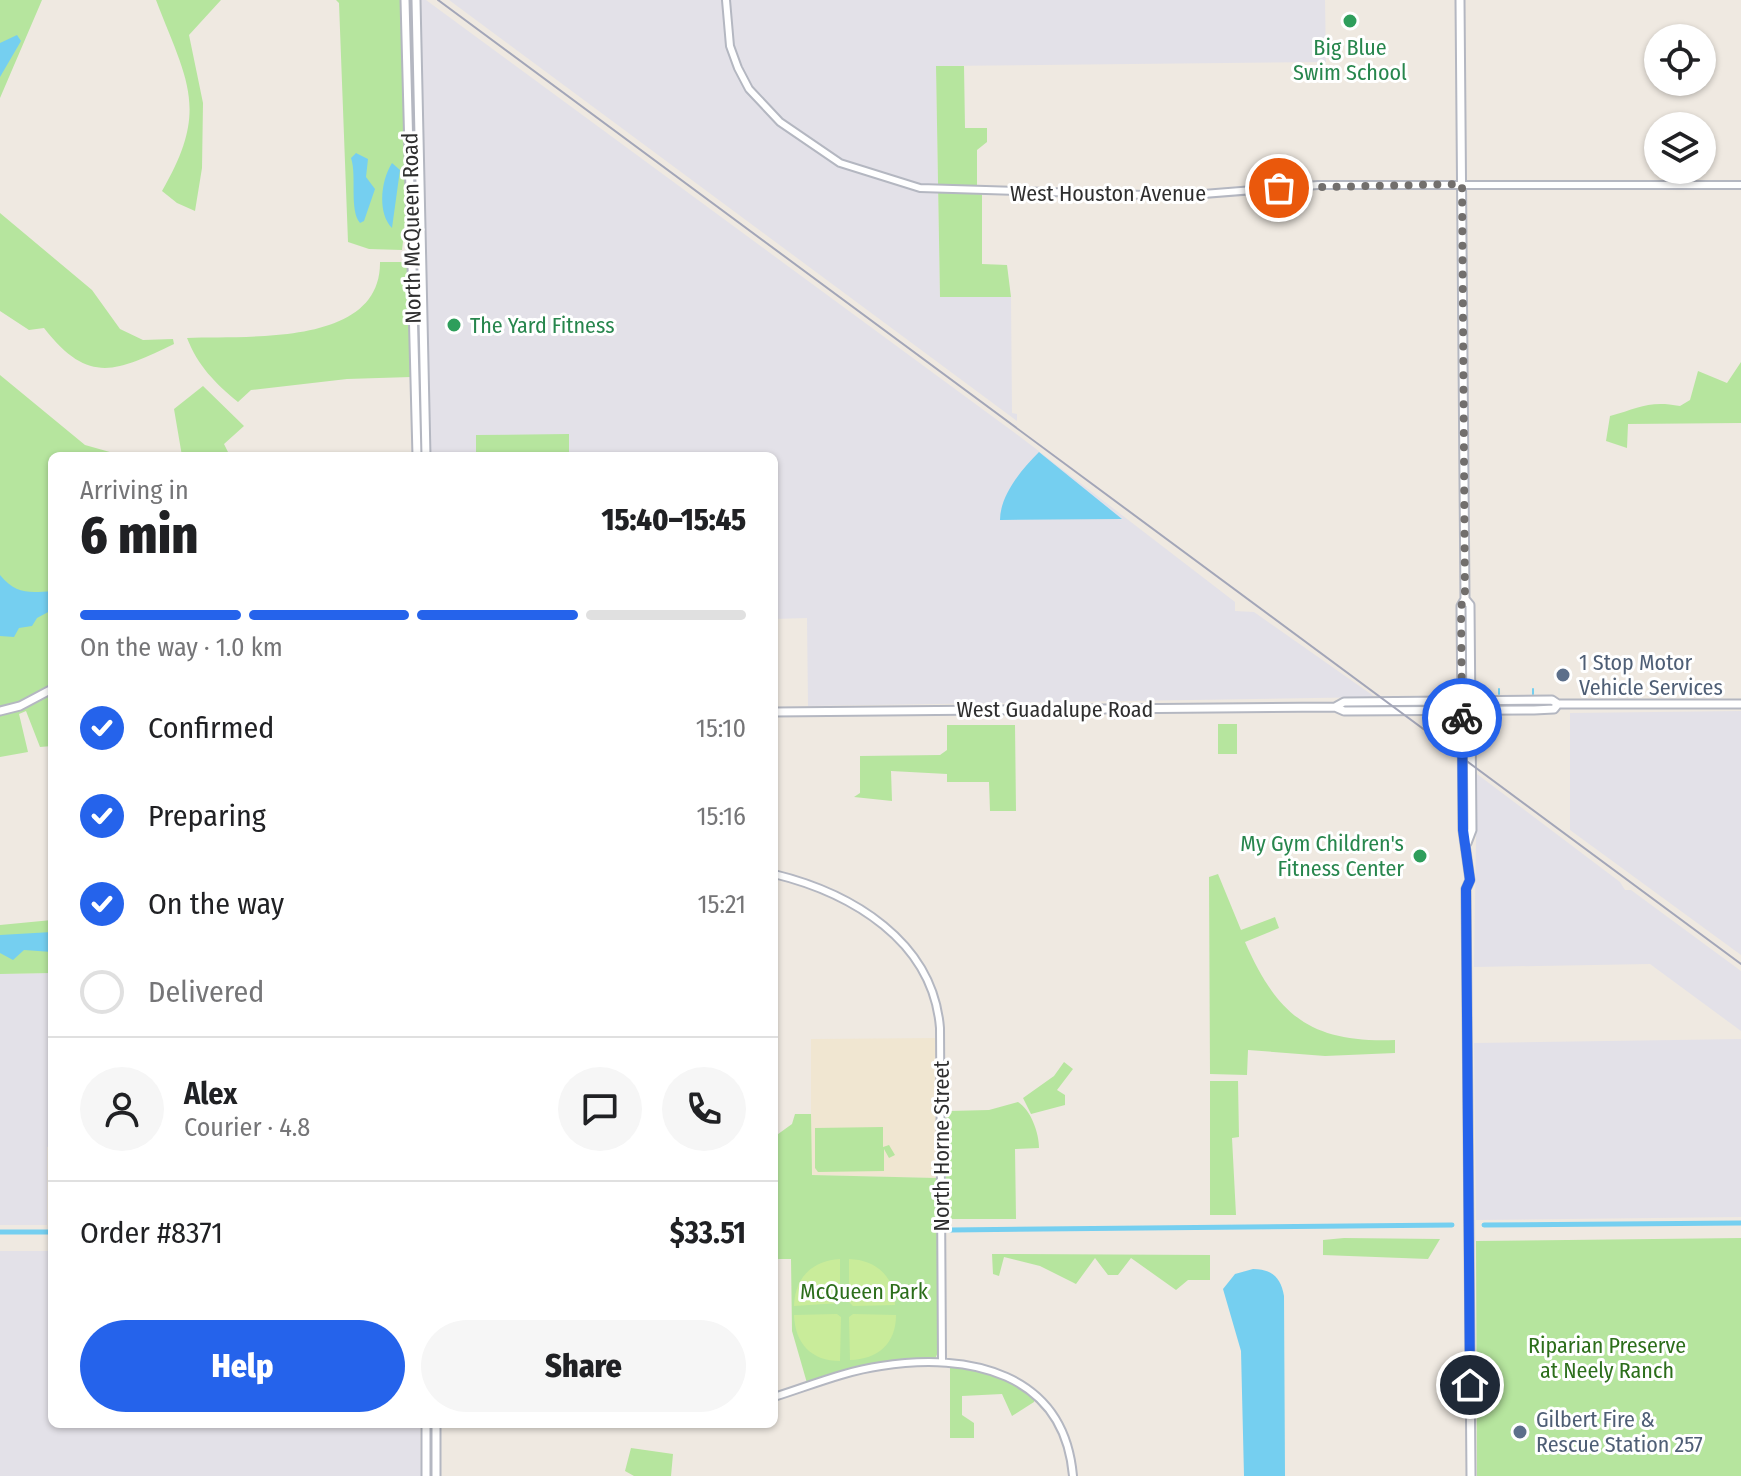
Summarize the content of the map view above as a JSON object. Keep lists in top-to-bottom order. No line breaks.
{"streets":{"main road":["North McQueen Road","West Guadalupe Road"],"street":["West Houston Avenue","North Horne Street"]},"parks":["McQueen Park","Riparian Preserve at Neely Ranch"],"places":["Big Blue Swim School","The Yard Fitness","1 Stop Motor Vehicle Services","My Gym Children's Fitness Center","Gilbert Fire & Rescue Station 257"],"page":{"heading":["6 min","Arriving in","15:40–15:45"],"panel":["Alex","Courier · 4.8","Order #8371","$33.51"],"bar":"On the way · 1.0 km","list":[["Confirmed","15:10"],["Preparing","15:16"],["On the way","15:21"],"Delivered"],"buttons":["Help","Share"]}}
